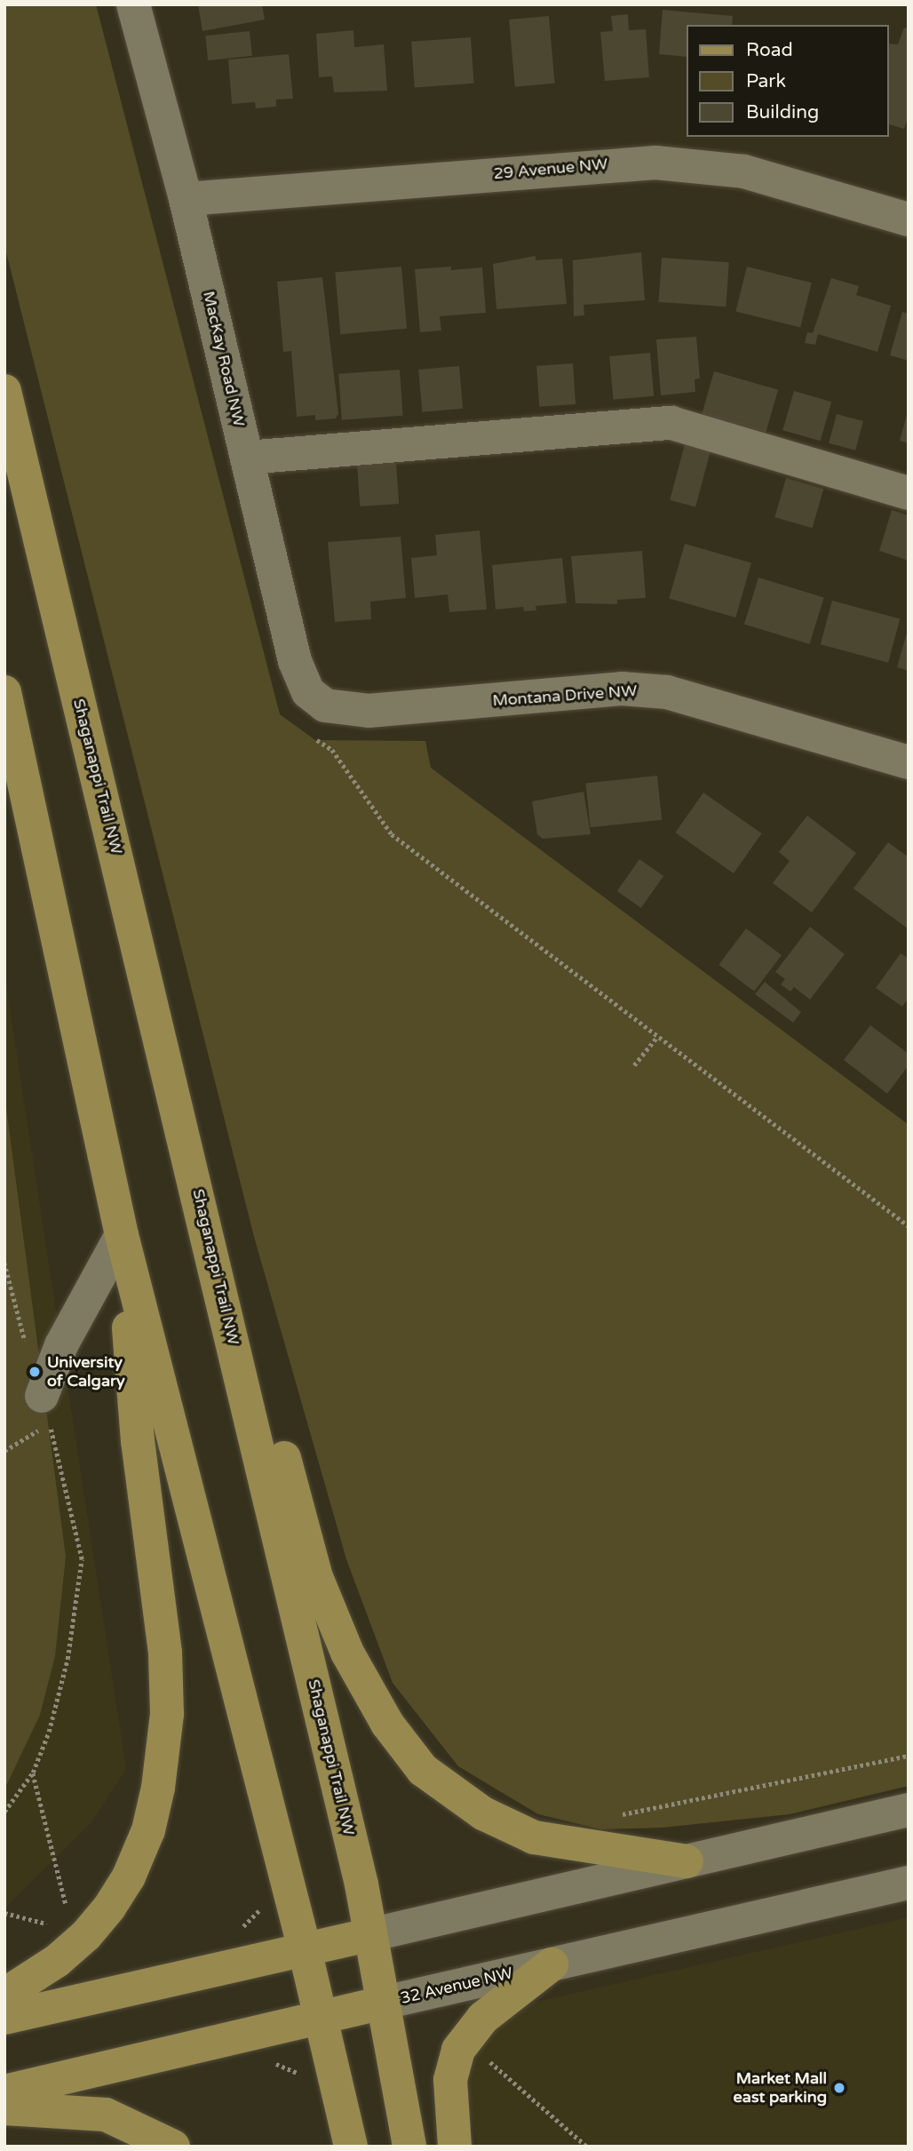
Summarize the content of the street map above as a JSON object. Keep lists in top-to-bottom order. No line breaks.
{"streets":{"main road":["Shaganappi Trail NW","32 Avenue NW"],"street":["29 Avenue NW","MacKay Road NW","Montana Drive NW"]},"crossings":[["29 Avenue NW","MacKay Road NW"],["MacKay Road NW","Montana Drive NW"],["Shaganappi Trail NW","32 Avenue NW"]],"places":["University of Calgary","Market Mall east parking"],"legend":["Road","Park","Building"]}
